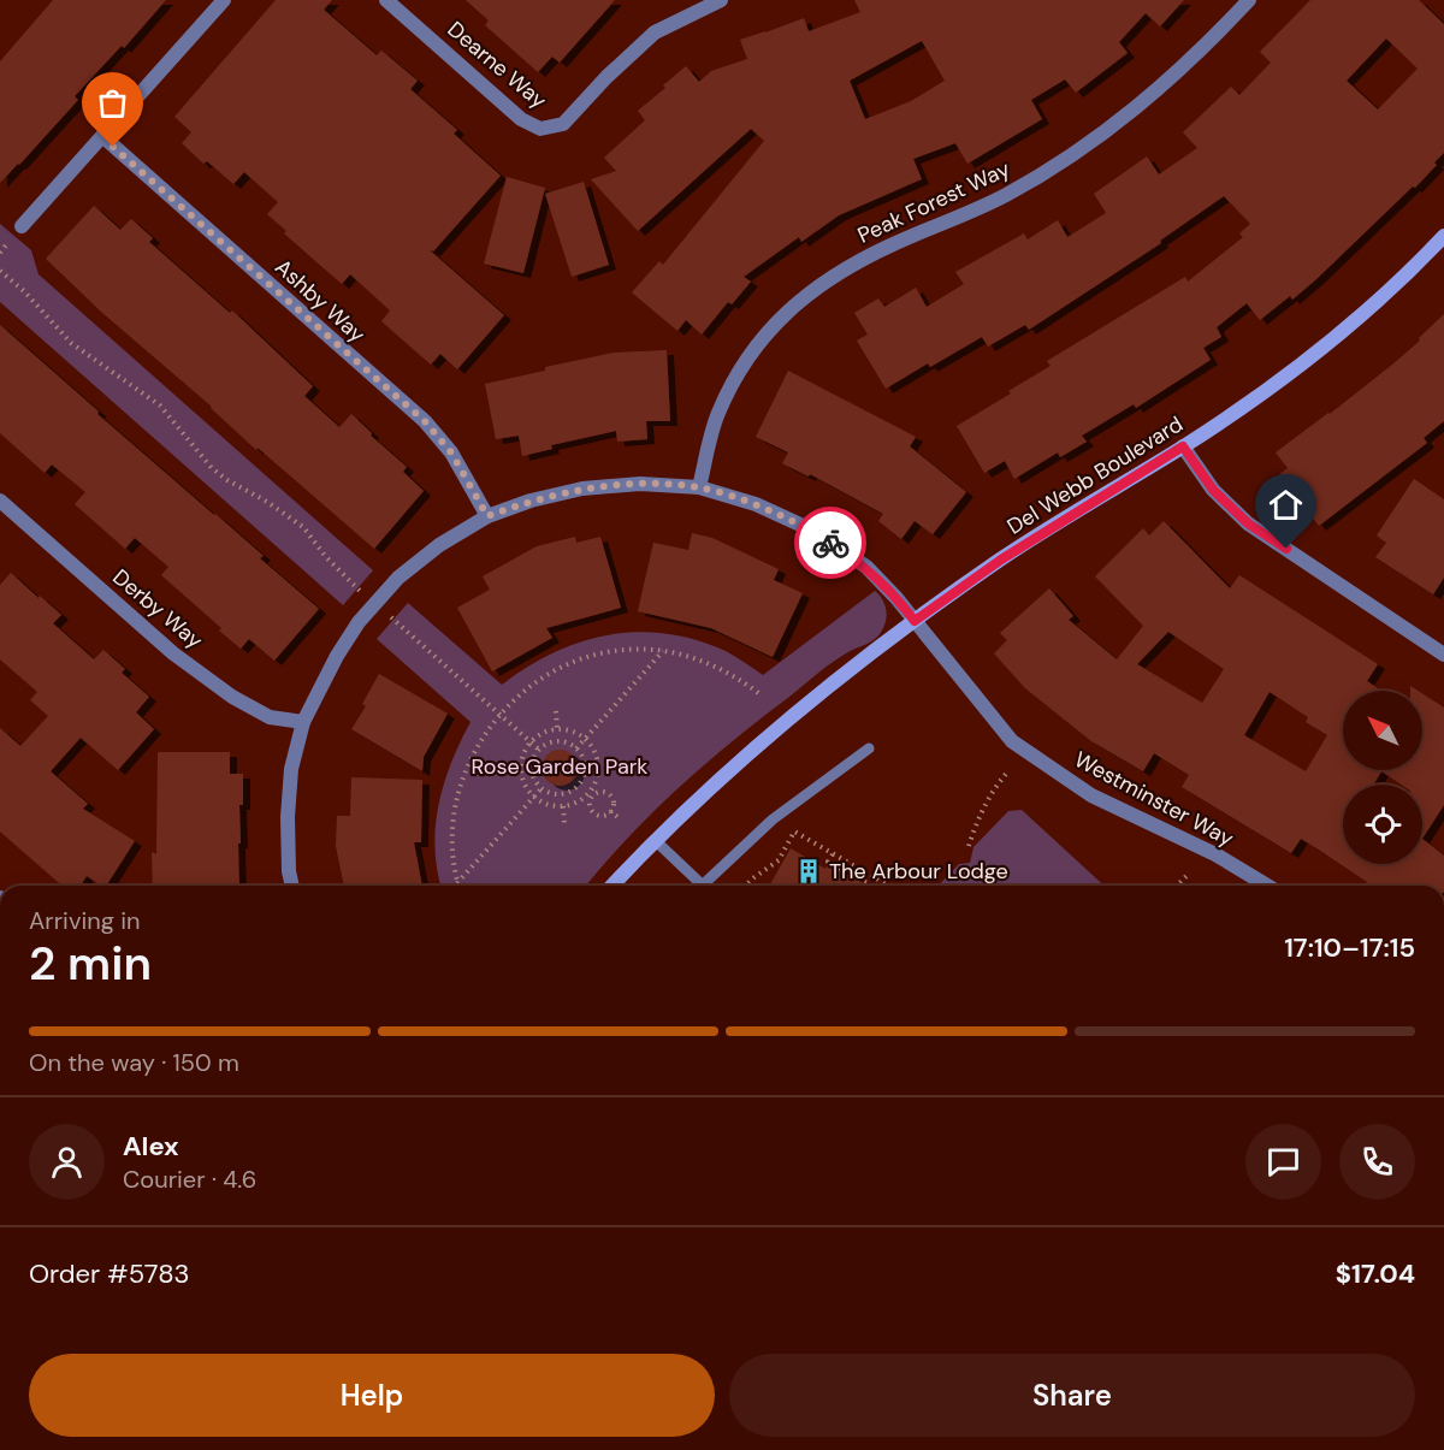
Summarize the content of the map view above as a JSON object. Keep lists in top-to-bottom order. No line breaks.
{"streets":{"street":["Dearne Way","Peak Forest Way","Ashby Way","Del Webb Boulevard","Derby Way","Westminster Way"]},"crossings":[["Peak Forest Way","Westminster Way"],["Ashby Way","Westminster Way"],["Del Webb Boulevard","Westminster Way"],["Derby Way","Westminster Way"]],"parks":["Rose Garden Park"],"places":{"building":["The Arbour Lodge"]},"north":"top left","page":{"heading":["2 min","Arriving in","17:10–17:15"],"panel":["Alex","Courier · 4.6","Order #5783","$17.04"],"bar":"On the way · 150 m","buttons":["Help","Share"]}}
